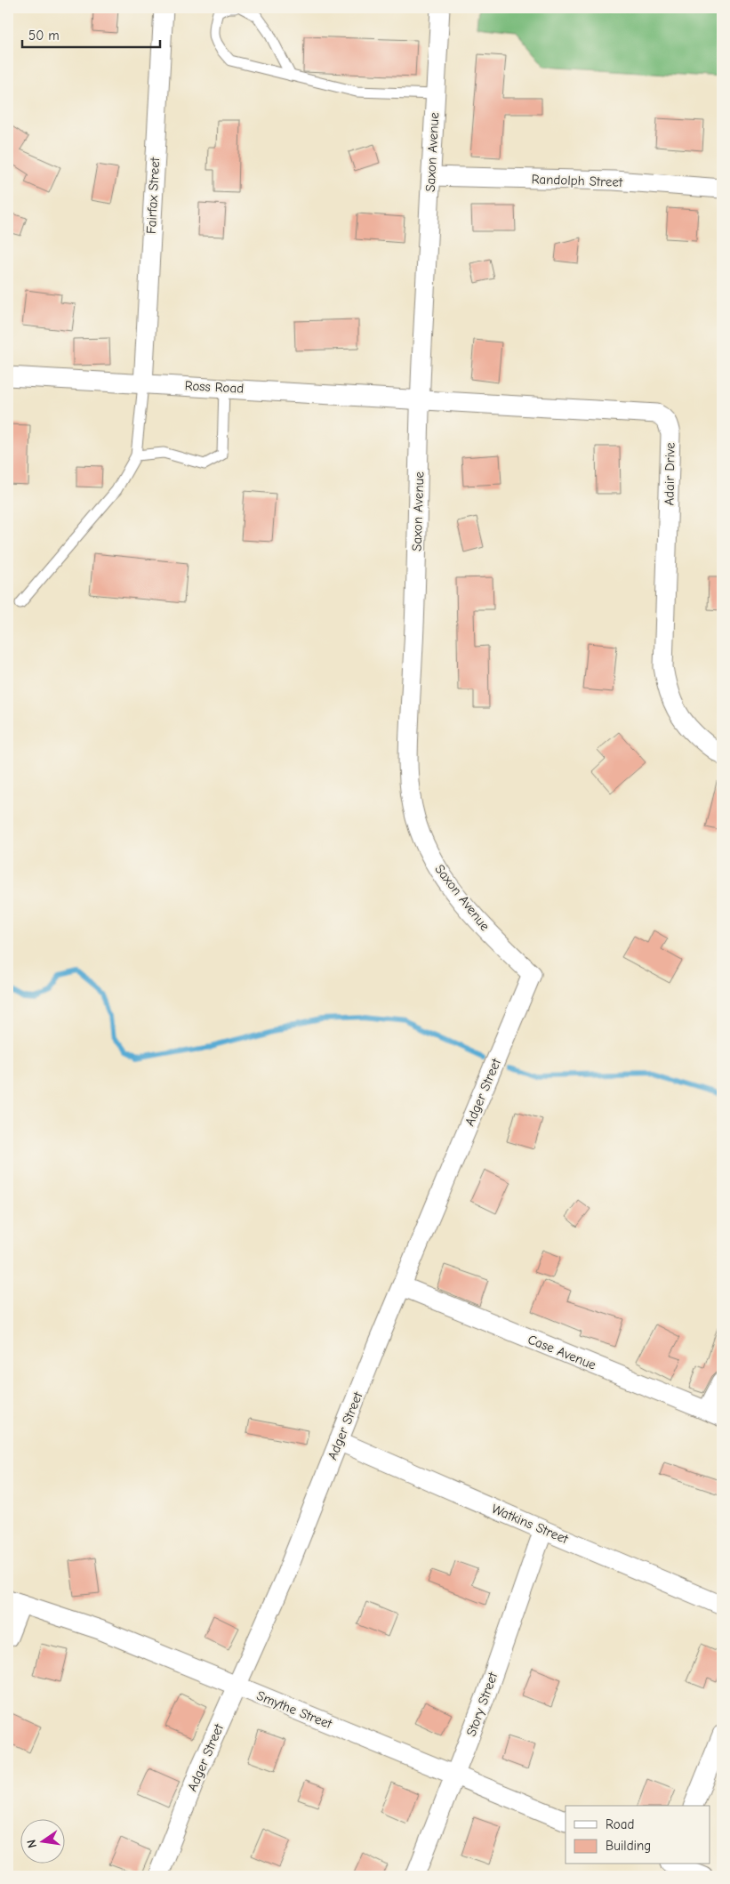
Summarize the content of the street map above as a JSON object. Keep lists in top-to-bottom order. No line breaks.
{"streets":{"street":["Saxon Avenue","Randolph Street","Fairfax Street","Ross Road","Adair Drive","Adger Street","Case Avenue","Watkins Street","Story Street","Smythe Street"]},"crossings":[["Saxon Avenue","Randolph Street"],["Saxon Avenue","Ross Road"],["Saxon Avenue","Adair Drive"],["Saxon Avenue","Adger Street"],["Fairfax Street","Ross Road"],["Ross Road","Adair Drive"],["Adger Street","Case Avenue"],["Adger Street","Watkins Street"],["Adger Street","Smythe Street"],["Watkins Street","Story Street"],["Story Street","Smythe Street"]],"legend":["Road","Building"],"scale_bar":"50 m","north":"left"}
